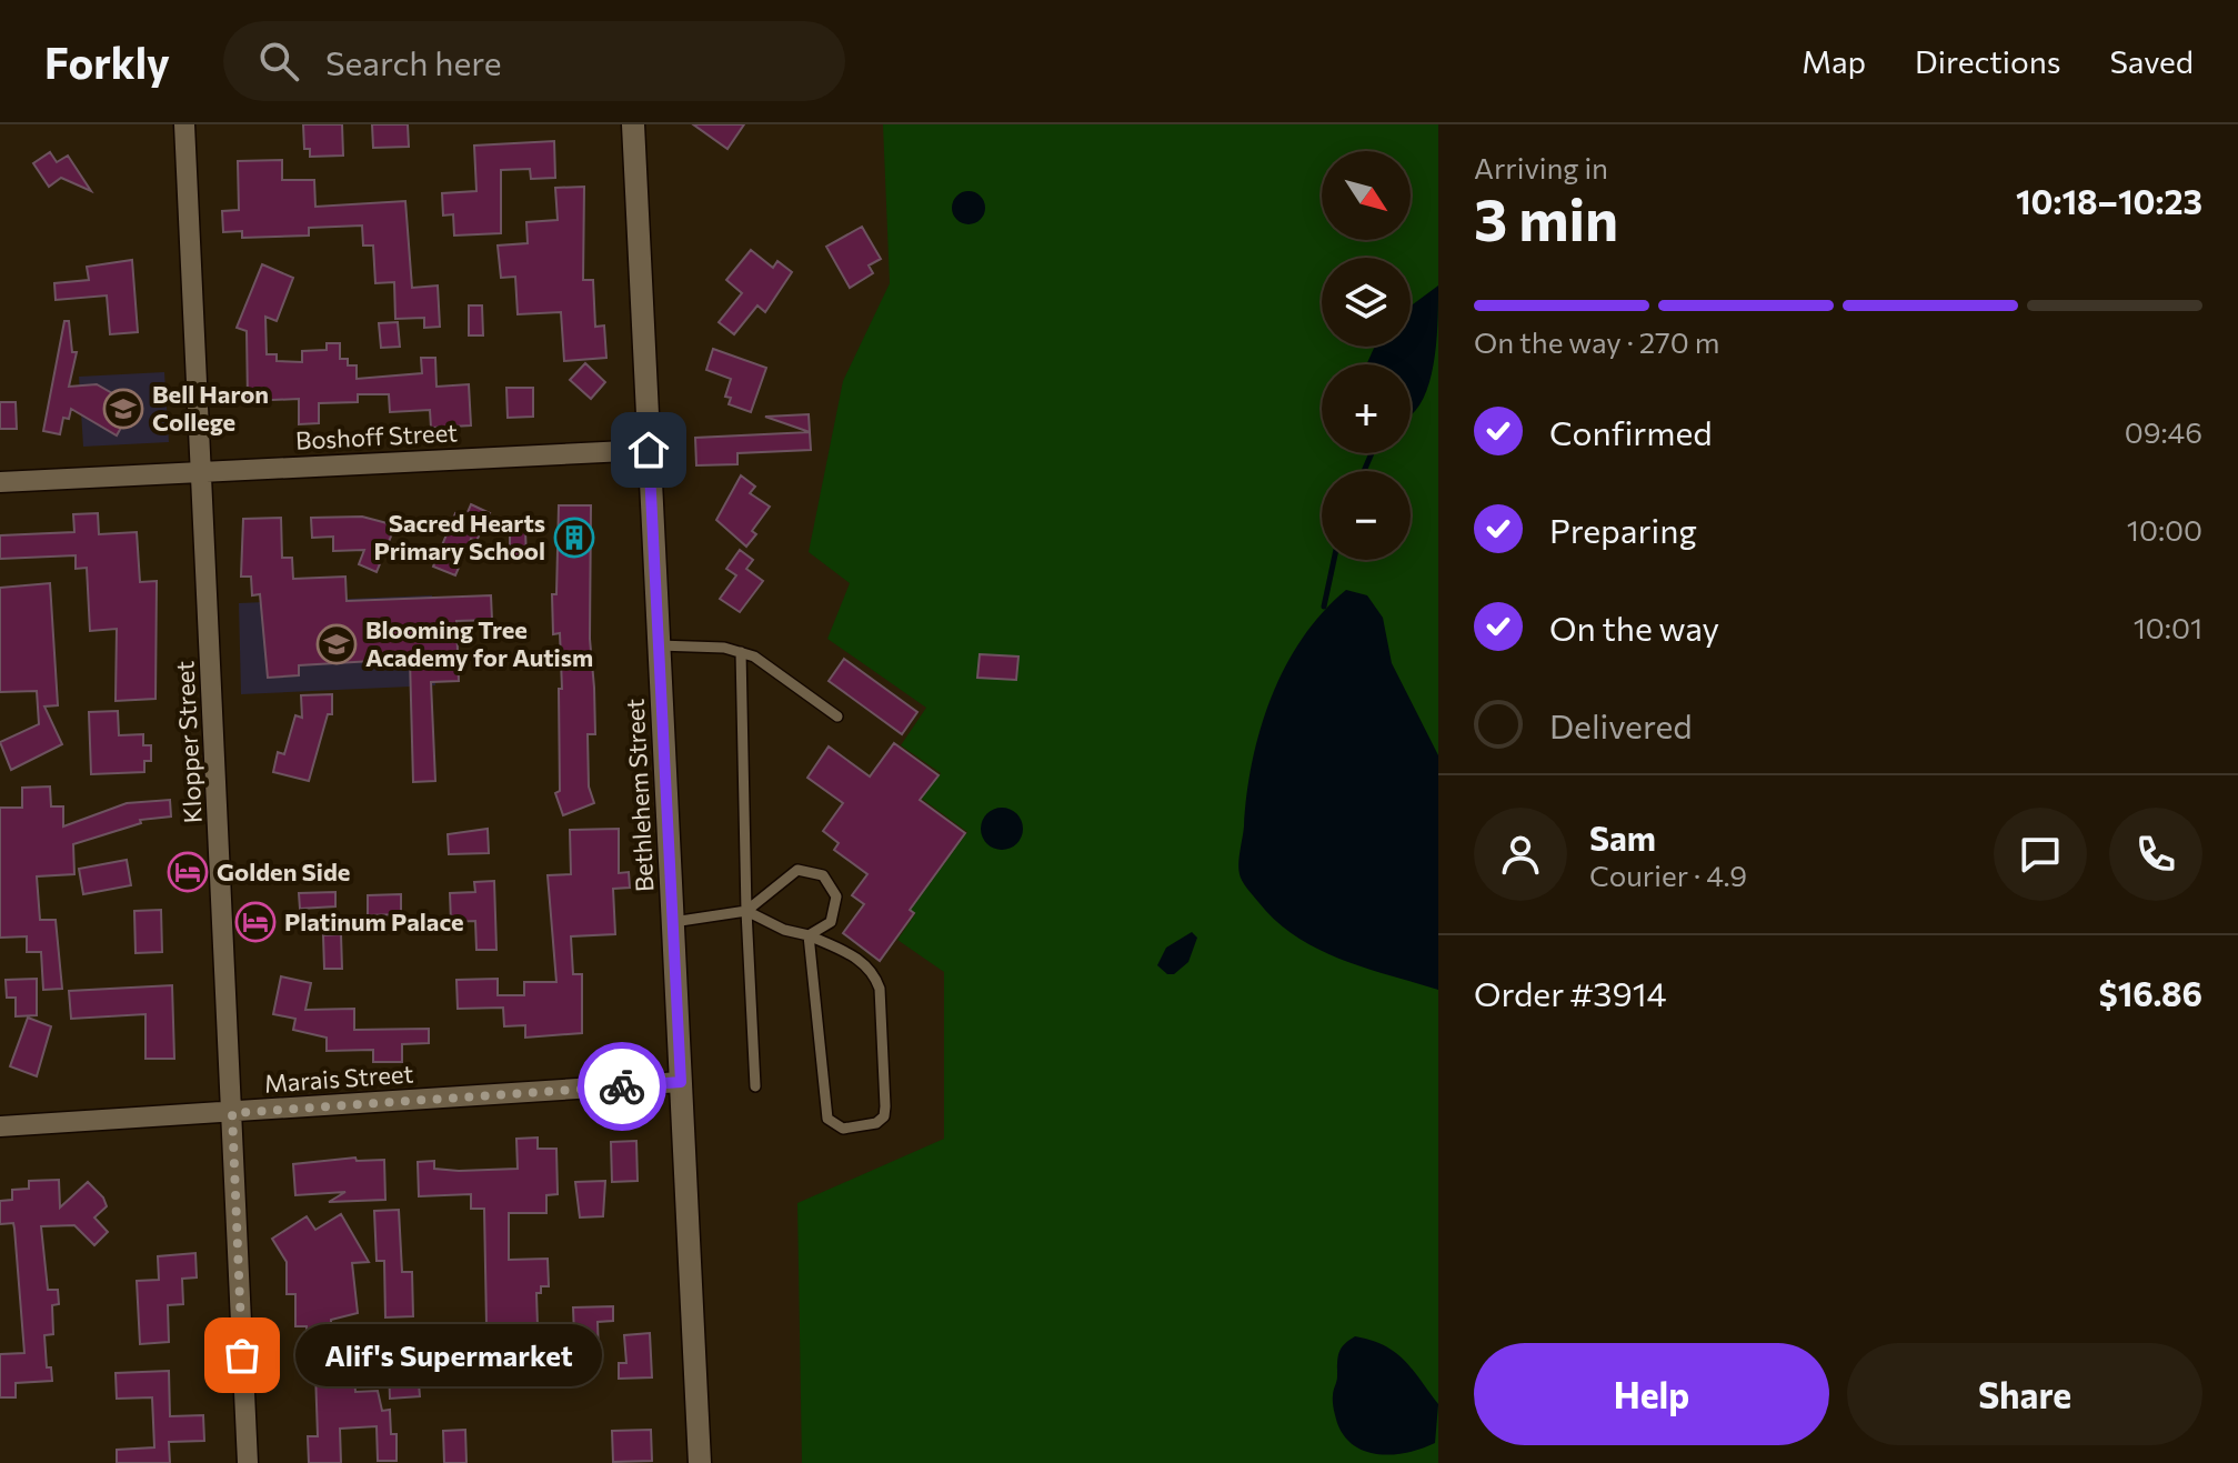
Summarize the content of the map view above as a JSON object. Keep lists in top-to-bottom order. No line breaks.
{"streets":{"main road":["Bethlehem Street"],"street":["Boshoff Street","Klopper Street","Marais Street"]},"crossings":[["Boshoff Street","Klopper Street"],["Boshoff Street","Bethlehem Street"],["Klopper Street","Marais Street"],["Bethlehem Street","Marais Street"]],"places":{"school or university":["Bell Haron College","Blooming Tree Academy for Autism"],"building":["Sacred Hearts Primary School"],"hotel":["Golden Side","Platinum Palace"],"other":["Alif's Supermarket"]},"north":"bottom right","page":{"header":"Forkly","search":"Search here","nav":["Map","Directions","Saved"],"heading":["3 min","Arriving in","10:18–10:23"],"panel":["Sam","Courier · 4.9","Order #3914","$16.86"],"map_buttons":["+","−"],"bar":"On the way · 270 m","list":[["Confirmed","09:46"],["Preparing","10:00"],["On the way","10:01"],"Delivered"],"bubble":"Alif's Supermarket","buttons":["Help","Share"]}}
